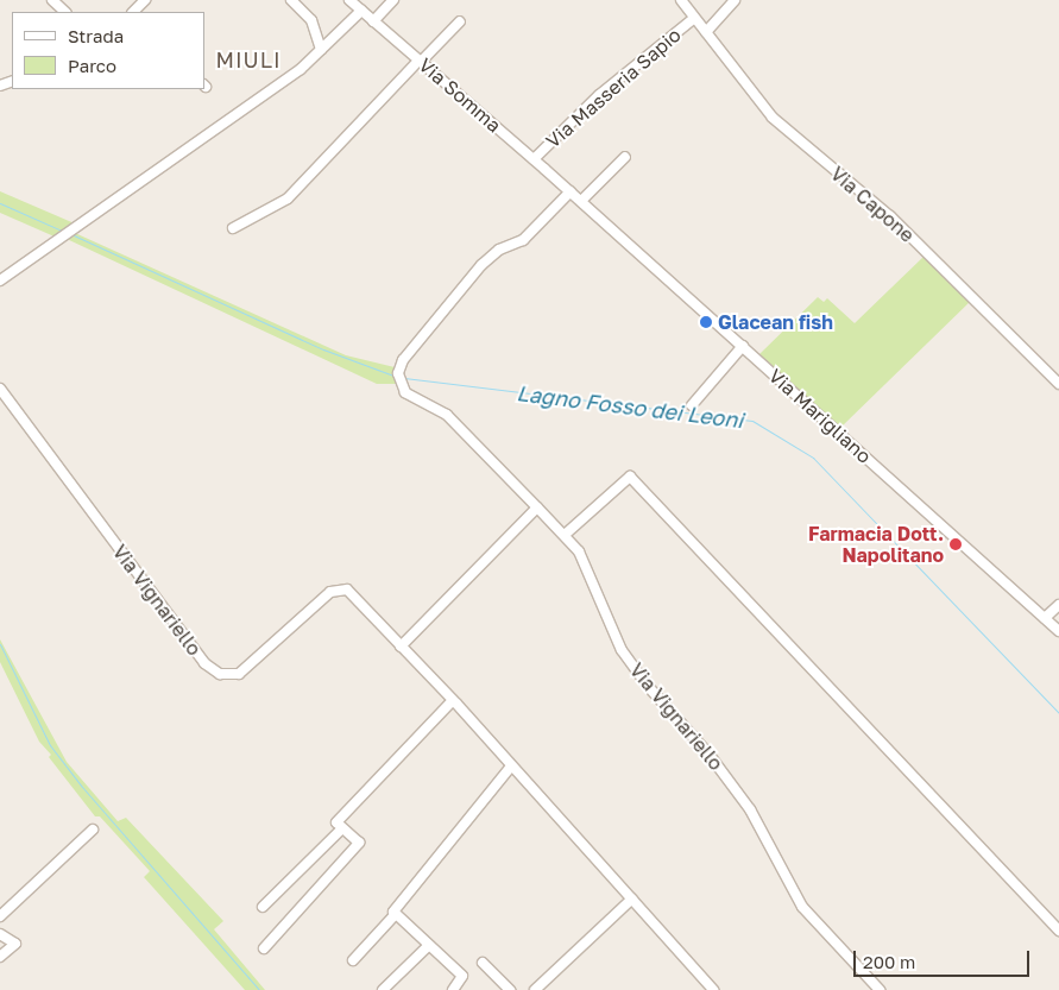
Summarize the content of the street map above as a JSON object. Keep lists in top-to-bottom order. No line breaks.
{"streets":{"street":["Via Masseria Sapio","Via Somma","Via Capone","Via Marigliano","Via Vignariello"]},"crossings":[["Via Masseria Sapio","Via Somma"],["Via Masseria Sapio","Via Capone"],["Via Somma","Via Marigliano"],["Via Somma","Via Vignariello"],["Via Marigliano","Via Vignariello"]],"districts":["MIULI"],"water":["Lagno Fosso dei Leoni"],"places":["Glacean fish","Farmacia Dott. Napolitano"],"legend":["Strada","Parco"],"scale_bar":"200 m"}
